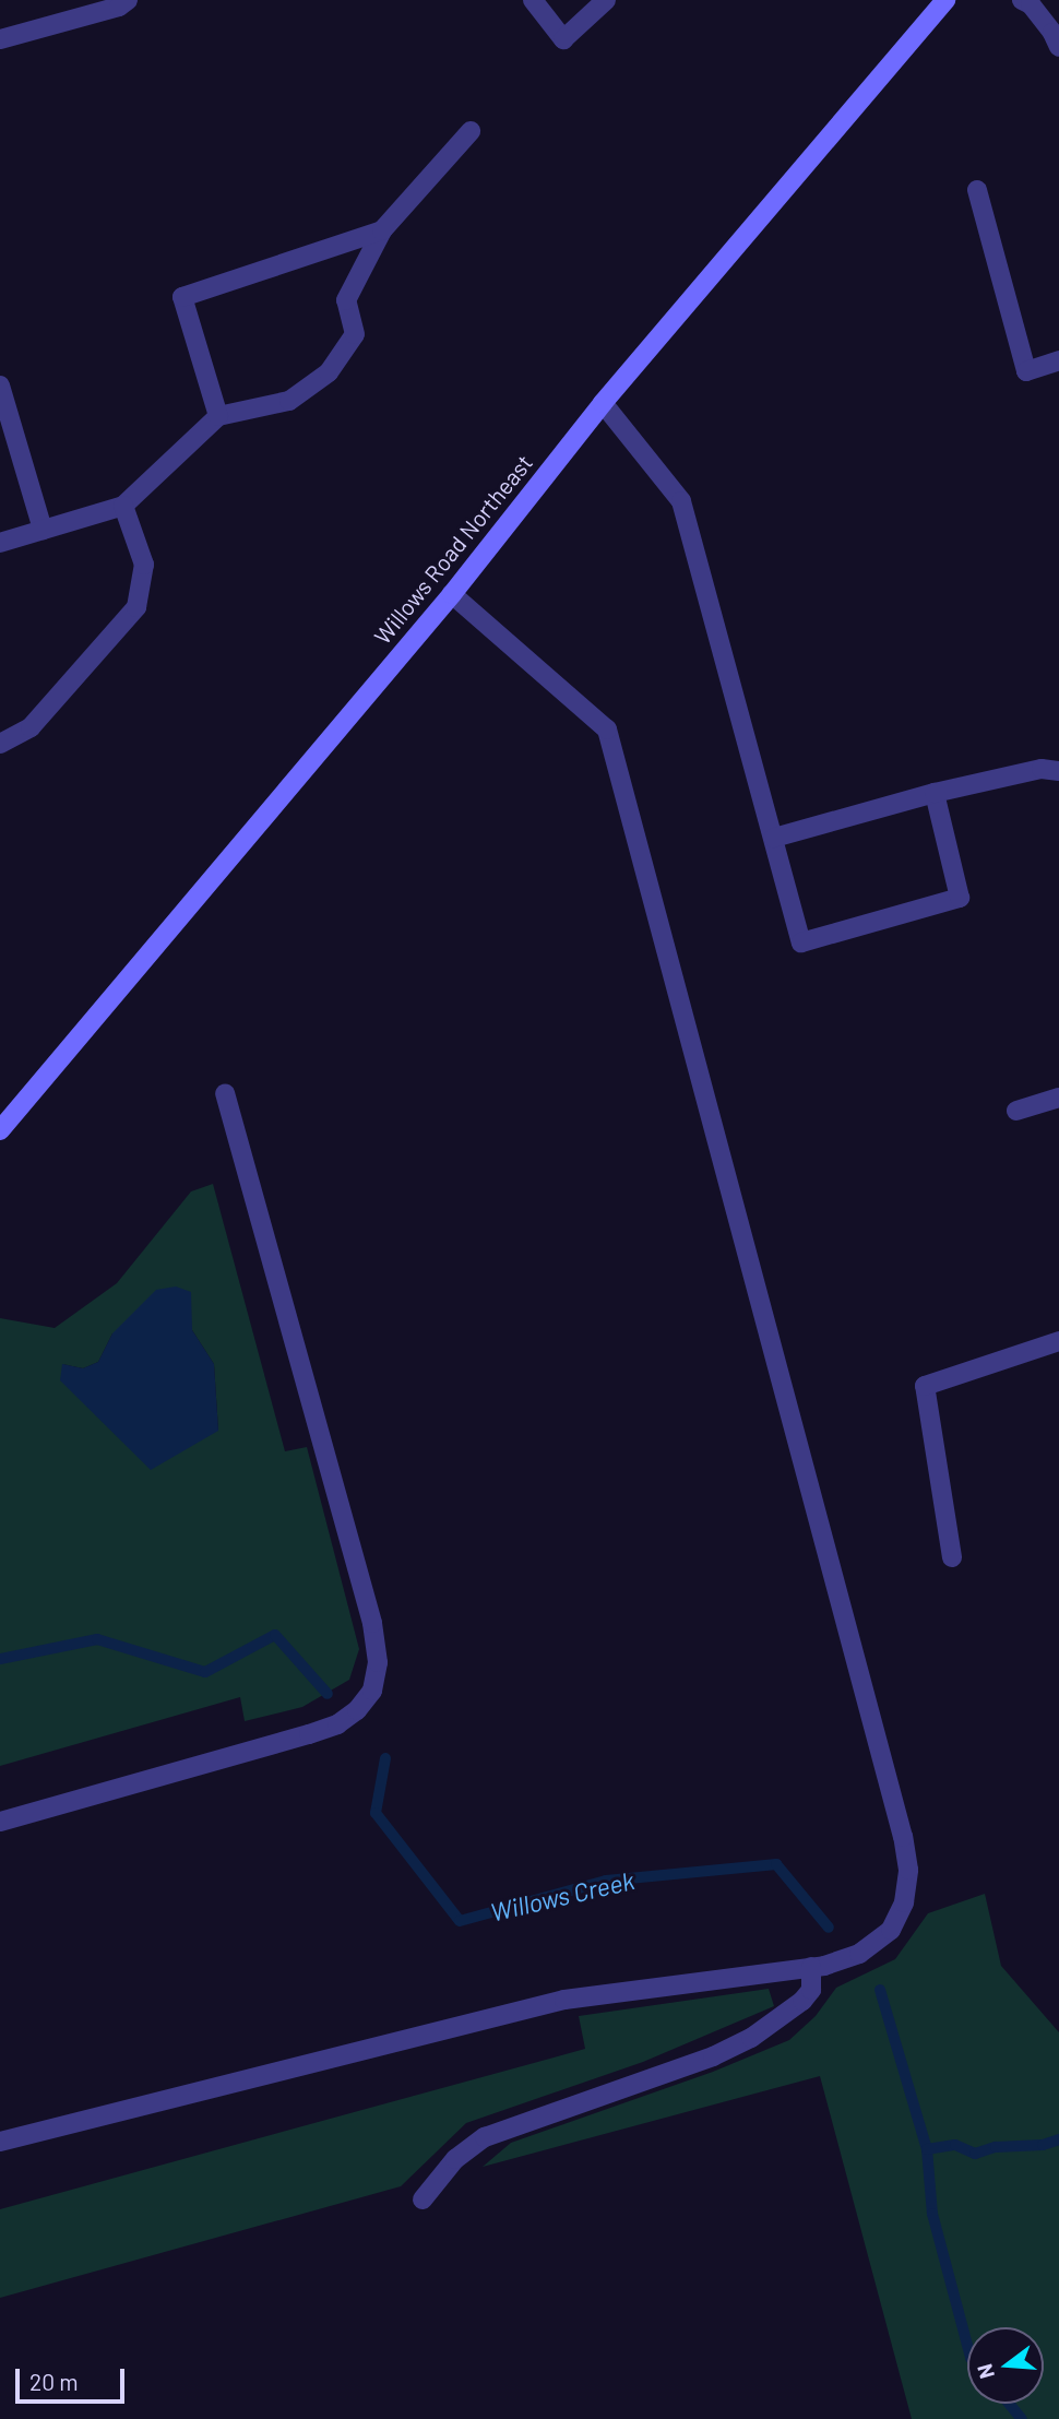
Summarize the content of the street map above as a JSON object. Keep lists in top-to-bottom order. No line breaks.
{"streets":{"main road":["Willows Road Northeast"]},"water":["Willows Creek"],"scale_bar":"20 m","north":"left"}
